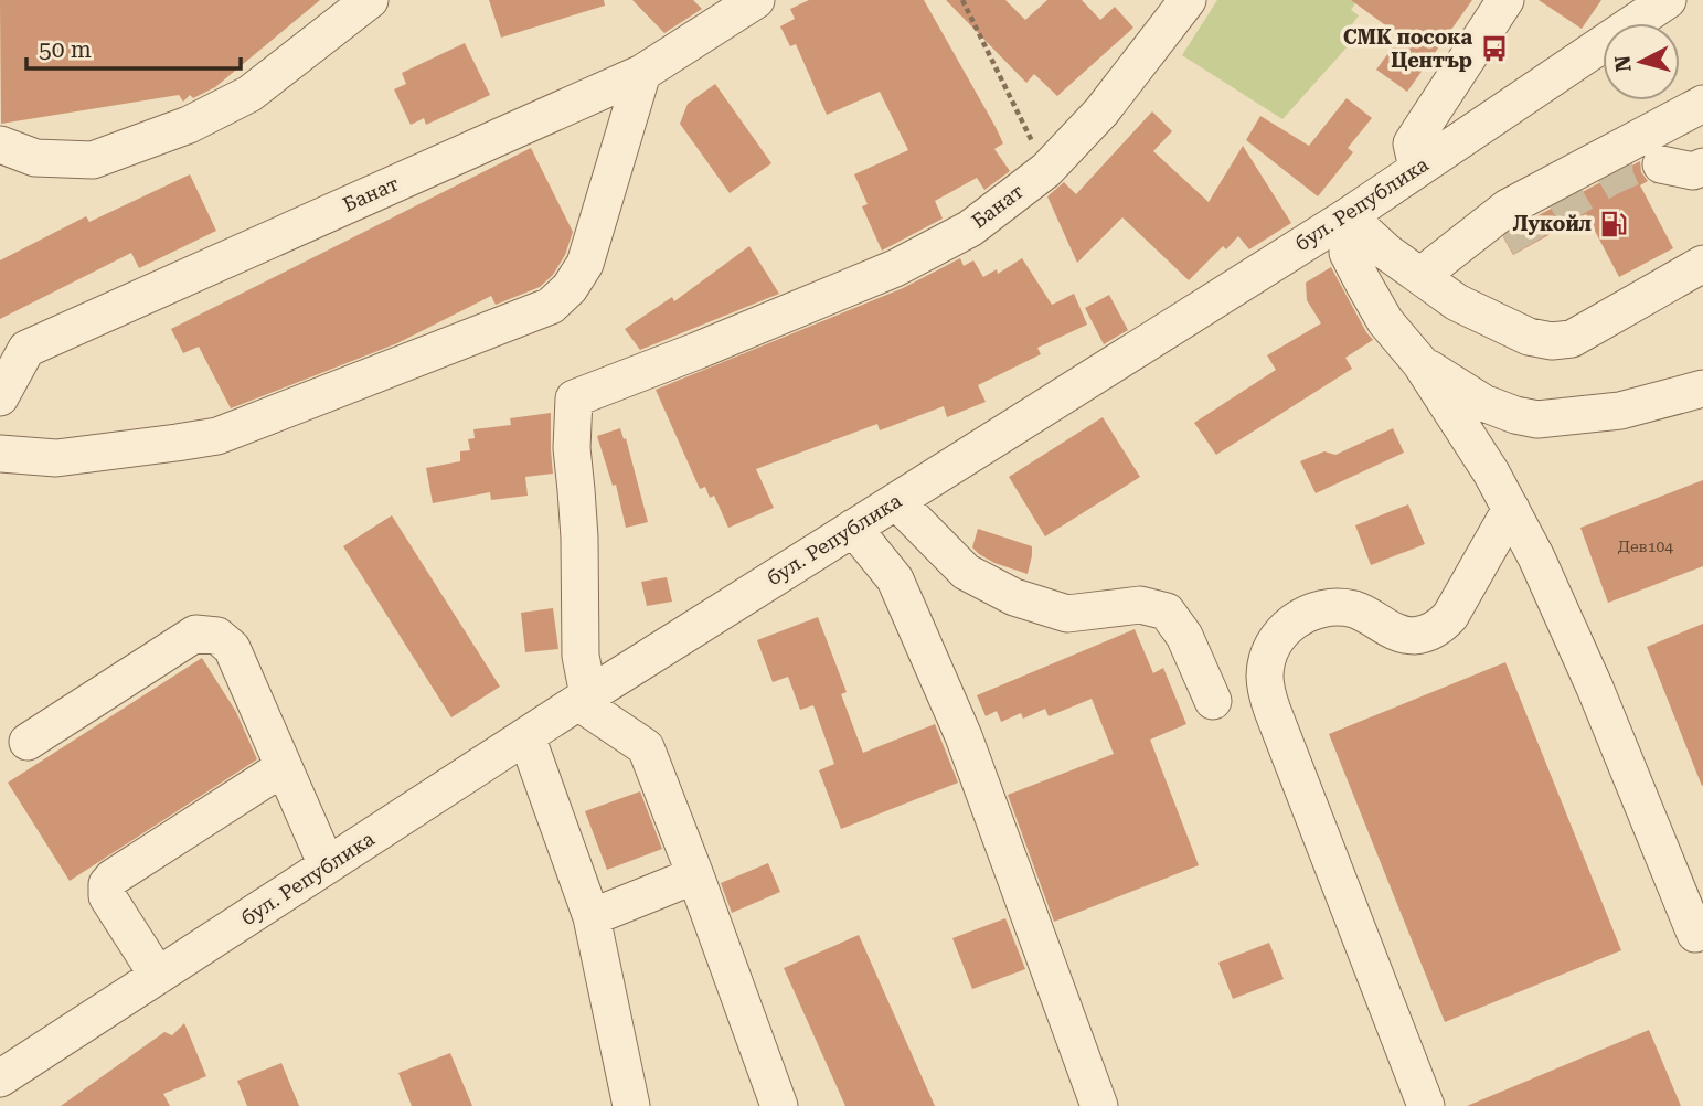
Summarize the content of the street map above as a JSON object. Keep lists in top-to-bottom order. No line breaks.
{"streets":{"street":["Банат","бул. Република"]},"crossings":[["Банат","бул. Република"]],"places":{"bus stop":["СМК посока Център"],"fuel station":["Лукойл"]},"house_numbers":["Дев104"],"scale_bar":"50 m","north":"left"}
